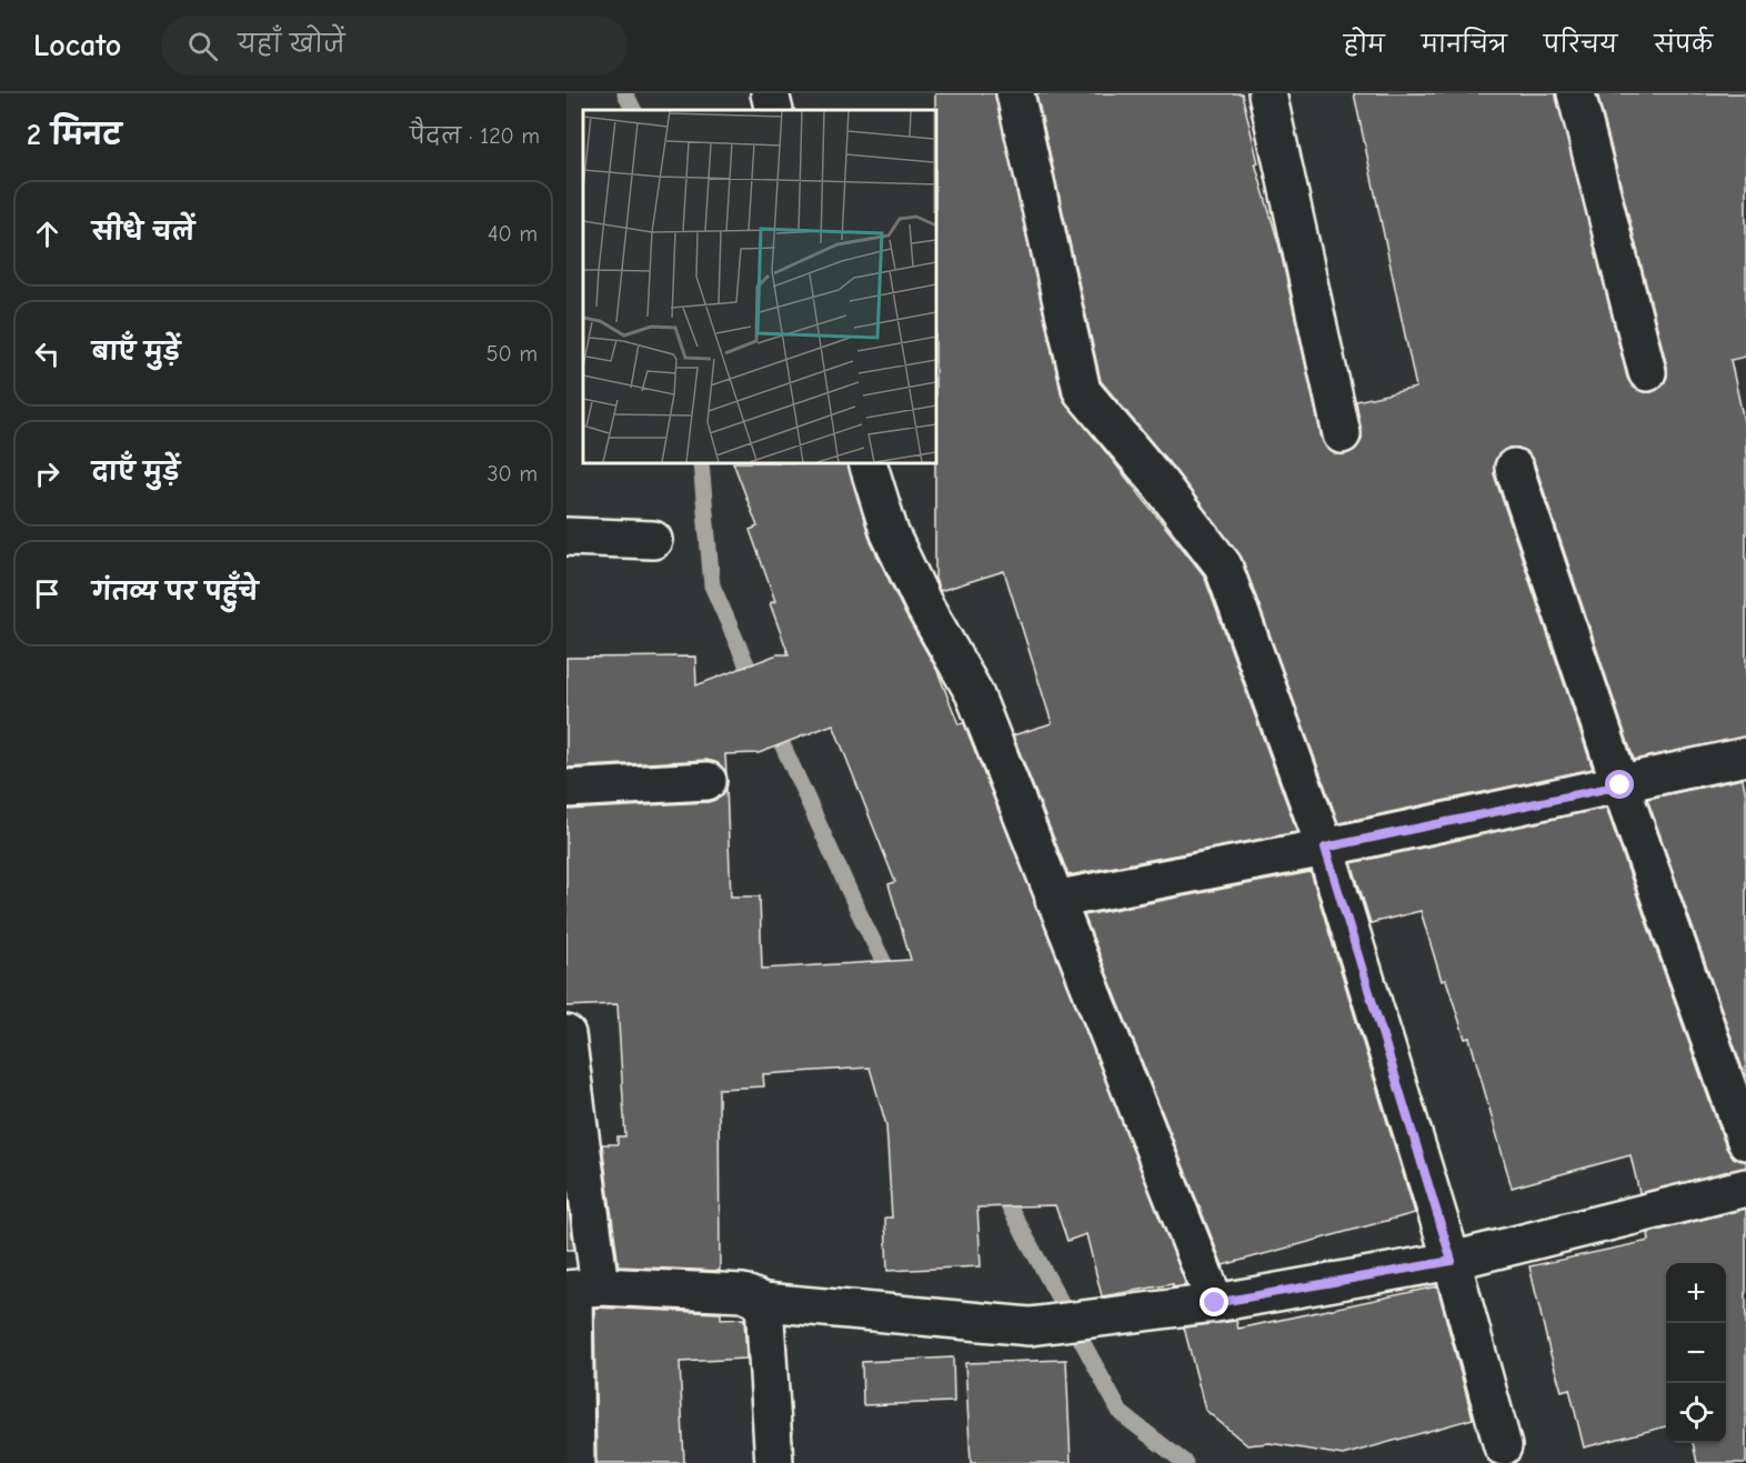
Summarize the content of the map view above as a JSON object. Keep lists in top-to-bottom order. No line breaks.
{"page":{"header":"Locato","search":"यहाँ खोजें","nav":["होम","मानचित्र","परिचय","संपर्क"],"heading":["2 मिनट","पैदल · 120 m"],"list":[["सीधे चलें","40 m"],["बाएँ मुड़ें","50 m"],["दाएँ मुड़ें","30 m"],"गंतव्य पर पहुँचे"],"map_buttons":["+","−"]}}
